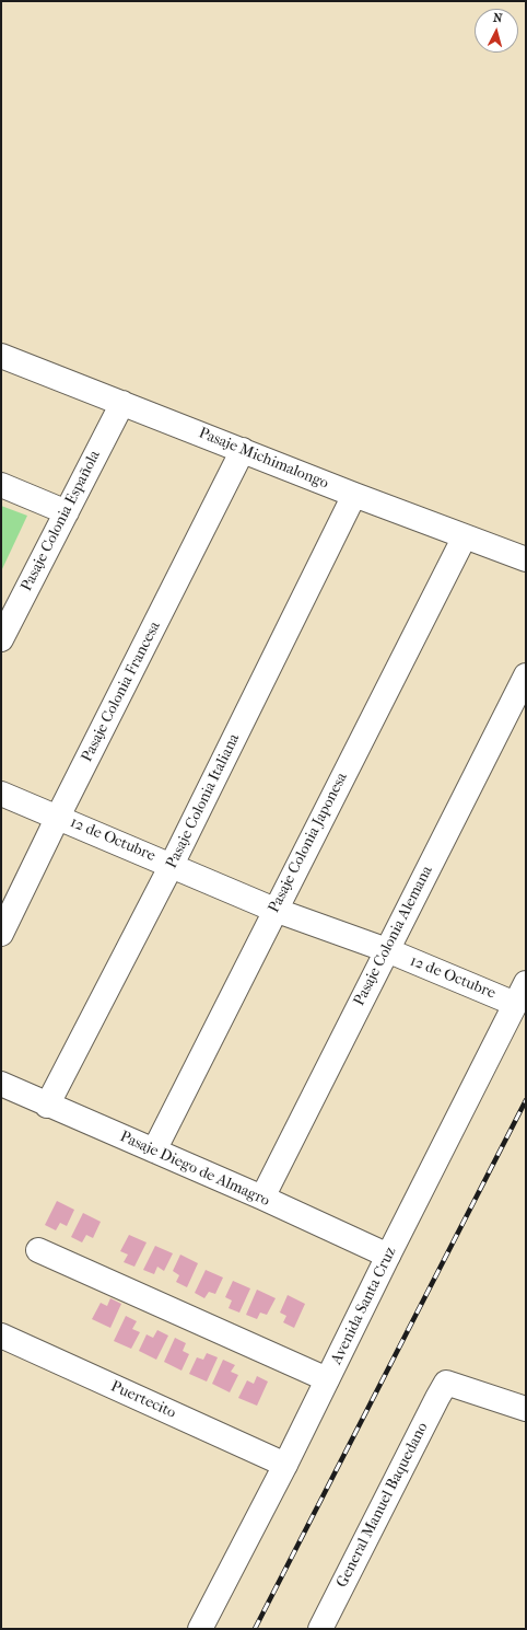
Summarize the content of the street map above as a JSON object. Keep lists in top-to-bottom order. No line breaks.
{"streets":{"street":["Pasaje Michimalongo","Pasaje Colonia Española","Pasaje Colonia Francesa","Pasaje Colonia Italiana","12 de Octubre","Pasaje Colonia Japonesa","Pasaje Colonia Alemana","Pasaje Diego de Almagro","Avenida Santa Cruz","Puertecito","General Manuel Baquedano"]},"crossings":[["Pasaje Michimalongo","Pasaje Colonia Española"],["Pasaje Michimalongo","Pasaje Colonia Francesa"],["Pasaje Michimalongo","Pasaje Colonia Italiana"],["Pasaje Michimalongo","Pasaje Colonia Japonesa"],["Pasaje Colonia Francesa","12 de Octubre"],["Pasaje Colonia Italiana","12 de Octubre"],["Pasaje Colonia Italiana","Pasaje Diego de Almagro"],["12 de Octubre","Pasaje Colonia Japonesa"],["12 de Octubre","Pasaje Colonia Alemana"],["12 de Octubre","Avenida Santa Cruz"],["Pasaje Colonia Japonesa","Pasaje Diego de Almagro"],["Pasaje Colonia Alemana","Pasaje Diego de Almagro"],["Pasaje Diego de Almagro","Avenida Santa Cruz"],["Avenida Santa Cruz","Puertecito"]],"north":"top"}
